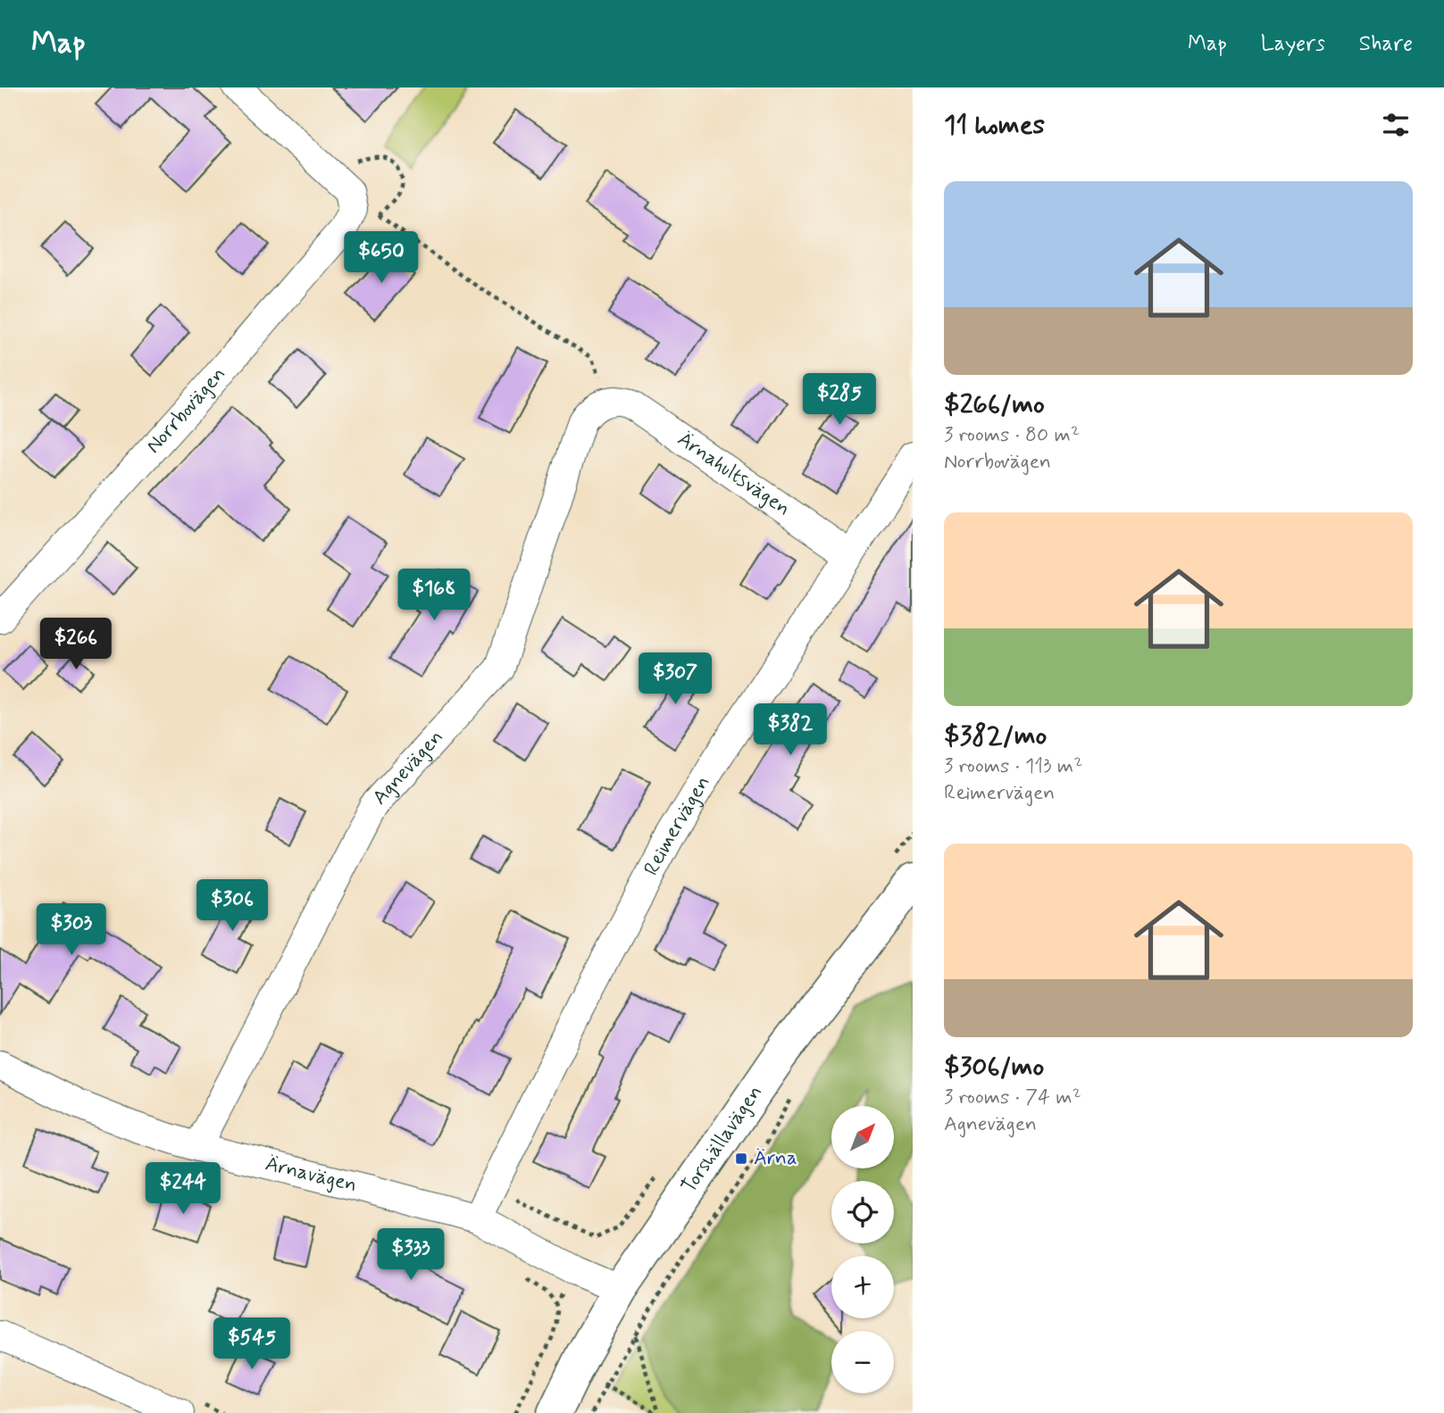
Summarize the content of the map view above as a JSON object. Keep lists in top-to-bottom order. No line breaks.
{"streets":{"main road":["Torshällavägen"],"street":["Norrbovägen","Ärnahultsvägen","Agnevägen","Reimervägen","Ärnavägen"]},"crossings":[["Ärnahultsvägen","Agnevägen"],["Ärnahultsvägen","Reimervägen"],["Agnevägen","Ärnavägen"],["Reimervägen","Ärnavägen"],["Torshällavägen","Ärnavägen"]],"places":{"transit":["Ärna"]},"north":"top right","page":{"header":"Map","nav":["Map","Layers","Share"],"heading":"11 homes","list":[{"name":"$266/mo","note":"3 rooms · 80 m² · Norrbovägen"},{"name":"$382/mo","note":"3 rooms · 113 m² · Reimervägen"},{"name":"$306/mo","note":"3 rooms · 74 m² · Agnevägen"}],"price":["$650","$285","$168","$266","$307","$382","$306","$303","$244","$333","$545"],"map_buttons":["+","−"]}}
